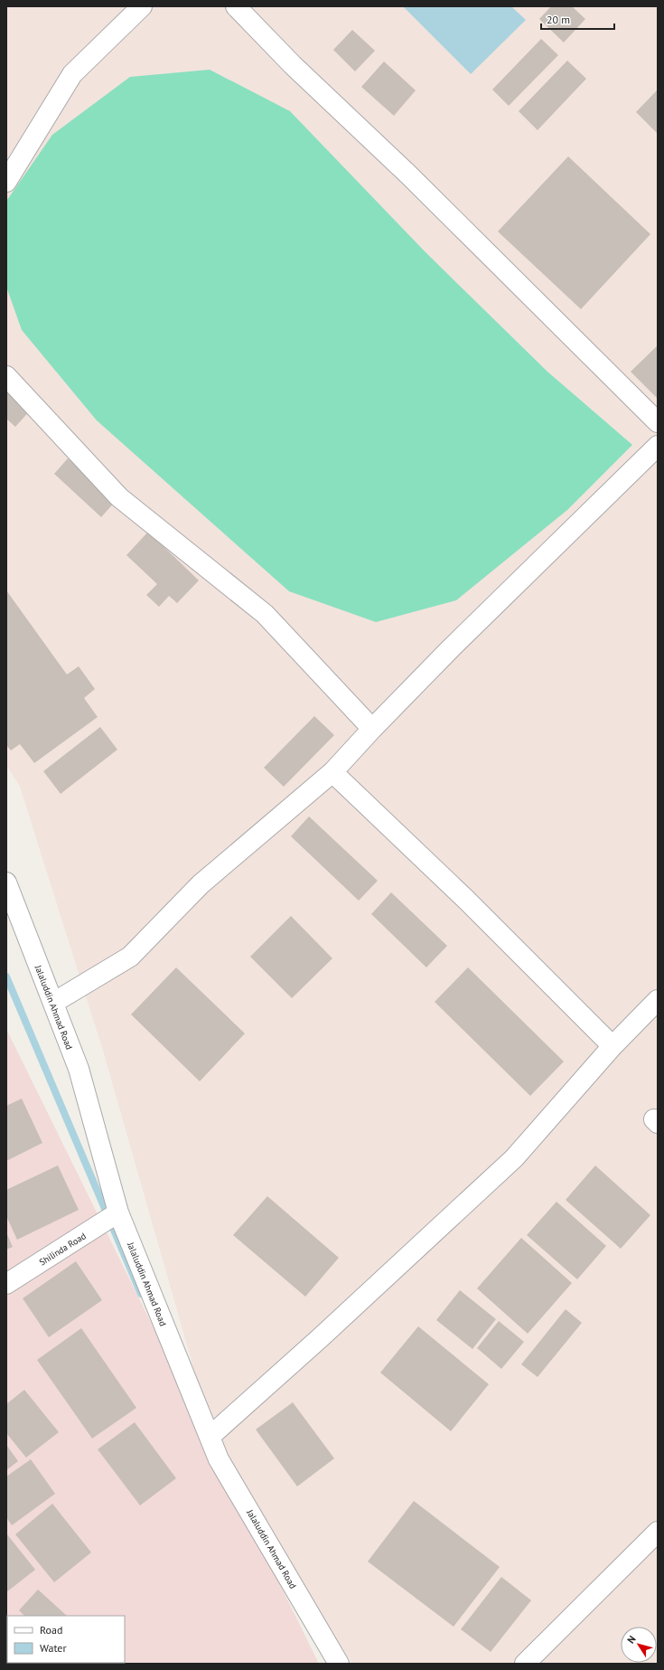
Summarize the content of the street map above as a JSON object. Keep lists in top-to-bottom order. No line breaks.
{"streets":{"street":["Jalaluddin Ahmad Road","Shilinda Road"]},"crossings":[["Jalaluddin Ahmad Road","Shilinda Road"]],"legend":["Road","Water"],"scale_bar":"20 m","north":"top left"}
